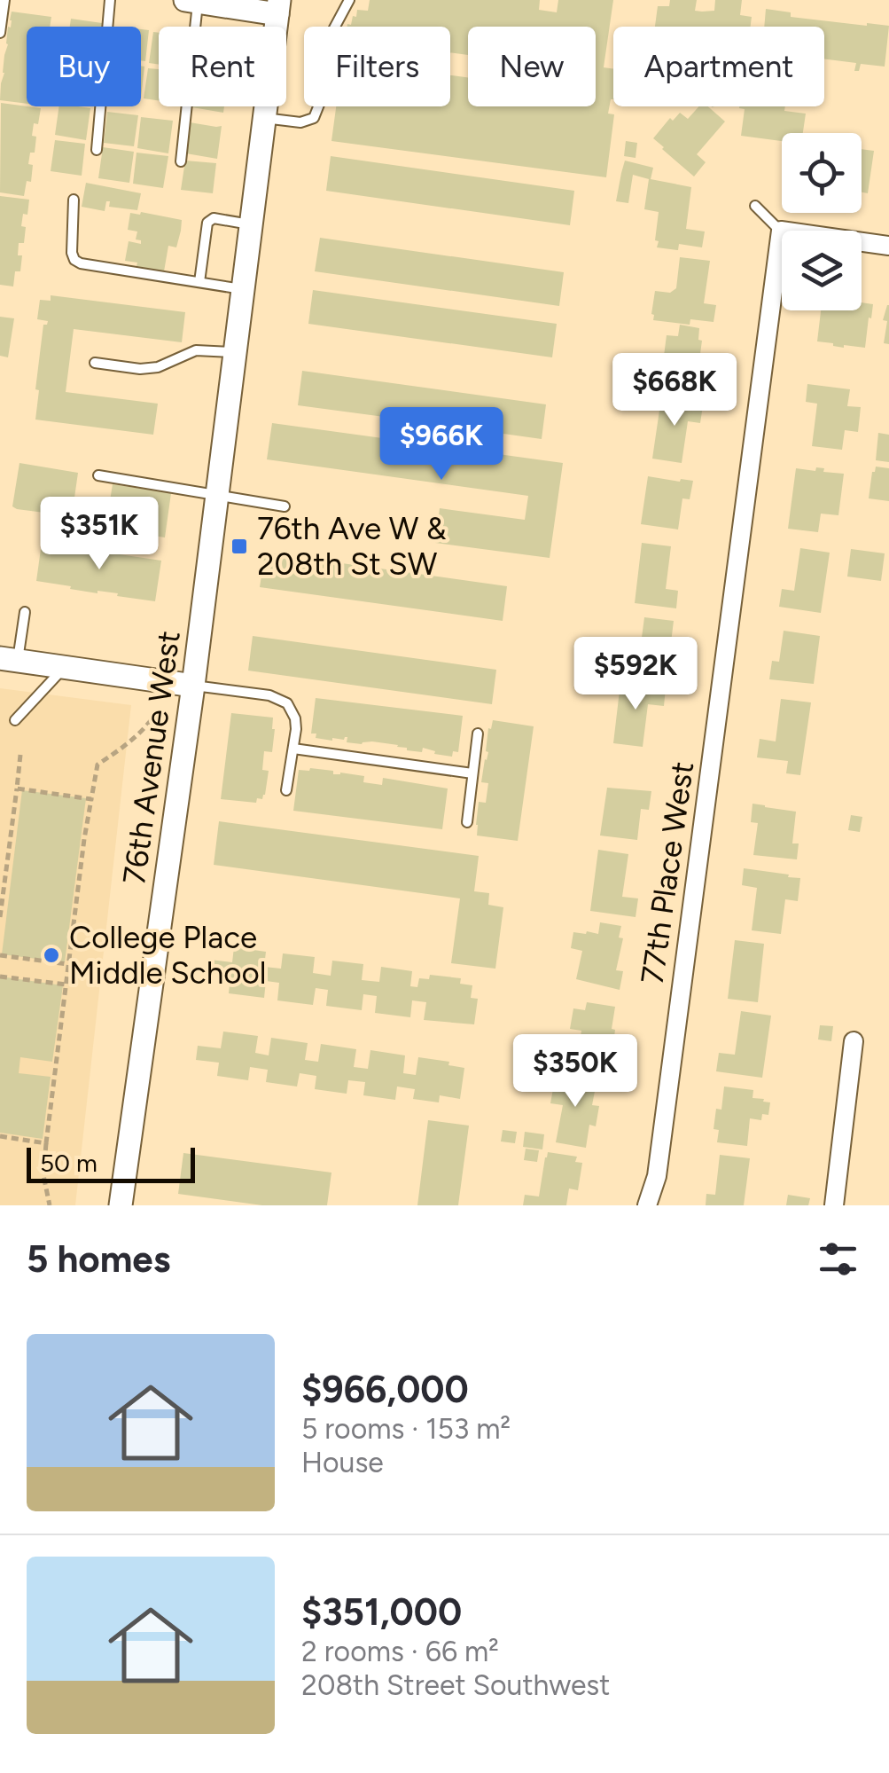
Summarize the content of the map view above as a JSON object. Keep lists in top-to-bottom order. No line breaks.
{"streets":{"street":["76th Avenue West","77th Place West"]},"places":{"transit":["76th Ave W & 208th St SW"],"other":["College Place Middle School"]},"scale_bar":"50 m","page":{"chip":["Buy","Rent","Filters","New","Apartment"],"price":["$668K","$966K","$351K","$592K","$350K"],"scale":"50 m","heading":"5 homes","list":[{"name":"$966,000","note":"5 rooms · 153 m² · House"},{"name":"$351,000","note":"2 rooms · 66 m² · 208th Street Southwest"}]}}
